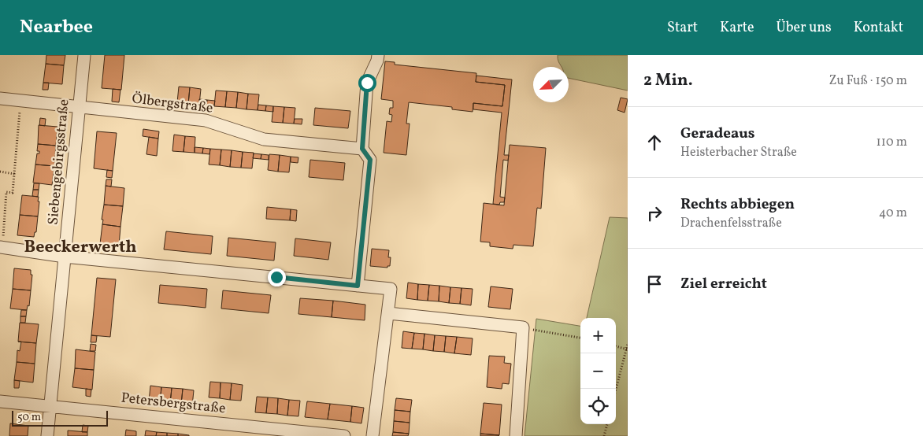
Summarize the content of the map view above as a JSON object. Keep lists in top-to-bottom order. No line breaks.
{"streets":{"street":["Ölbergstraße","Siebengebirgsstraße","Petersbergstraße"]},"crossings":[["Ölbergstraße","Siebengebirgsstraße"],["Siebengebirgsstraße","Petersbergstraße"]],"districts":["Beeckerwerth"],"scale_bar":"50 m","north":"bottom left","page":{"header":"Nearbee","nav":["Start","Karte","Über uns","Kontakt"],"heading":["2 Min.","Zu Fuß · 150 m"],"list":[["Geradeaus","Heisterbacher Straße","110 m"],["Rechts abbiegen","Drachenfelsstraße","40 m"],"Ziel erreicht"],"map_buttons":["+","−"],"scale":"50 m"}}
